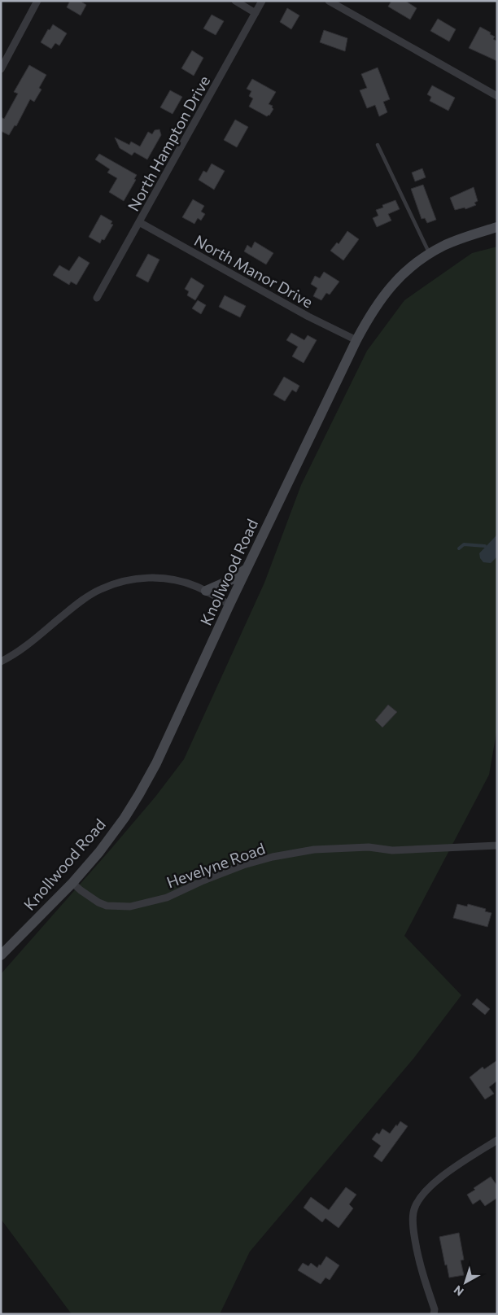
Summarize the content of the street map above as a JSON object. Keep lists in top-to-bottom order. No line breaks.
{"streets":{"main road":["Knollwood Road"],"street":["North Hampton Drive","North Manor Drive","Hevelyne Road"]},"crossings":[["North Hampton Drive","North Manor Drive"],["North Manor Drive","Knollwood Road"],["Knollwood Road","Hevelyne Road"]],"north":"bottom left"}
